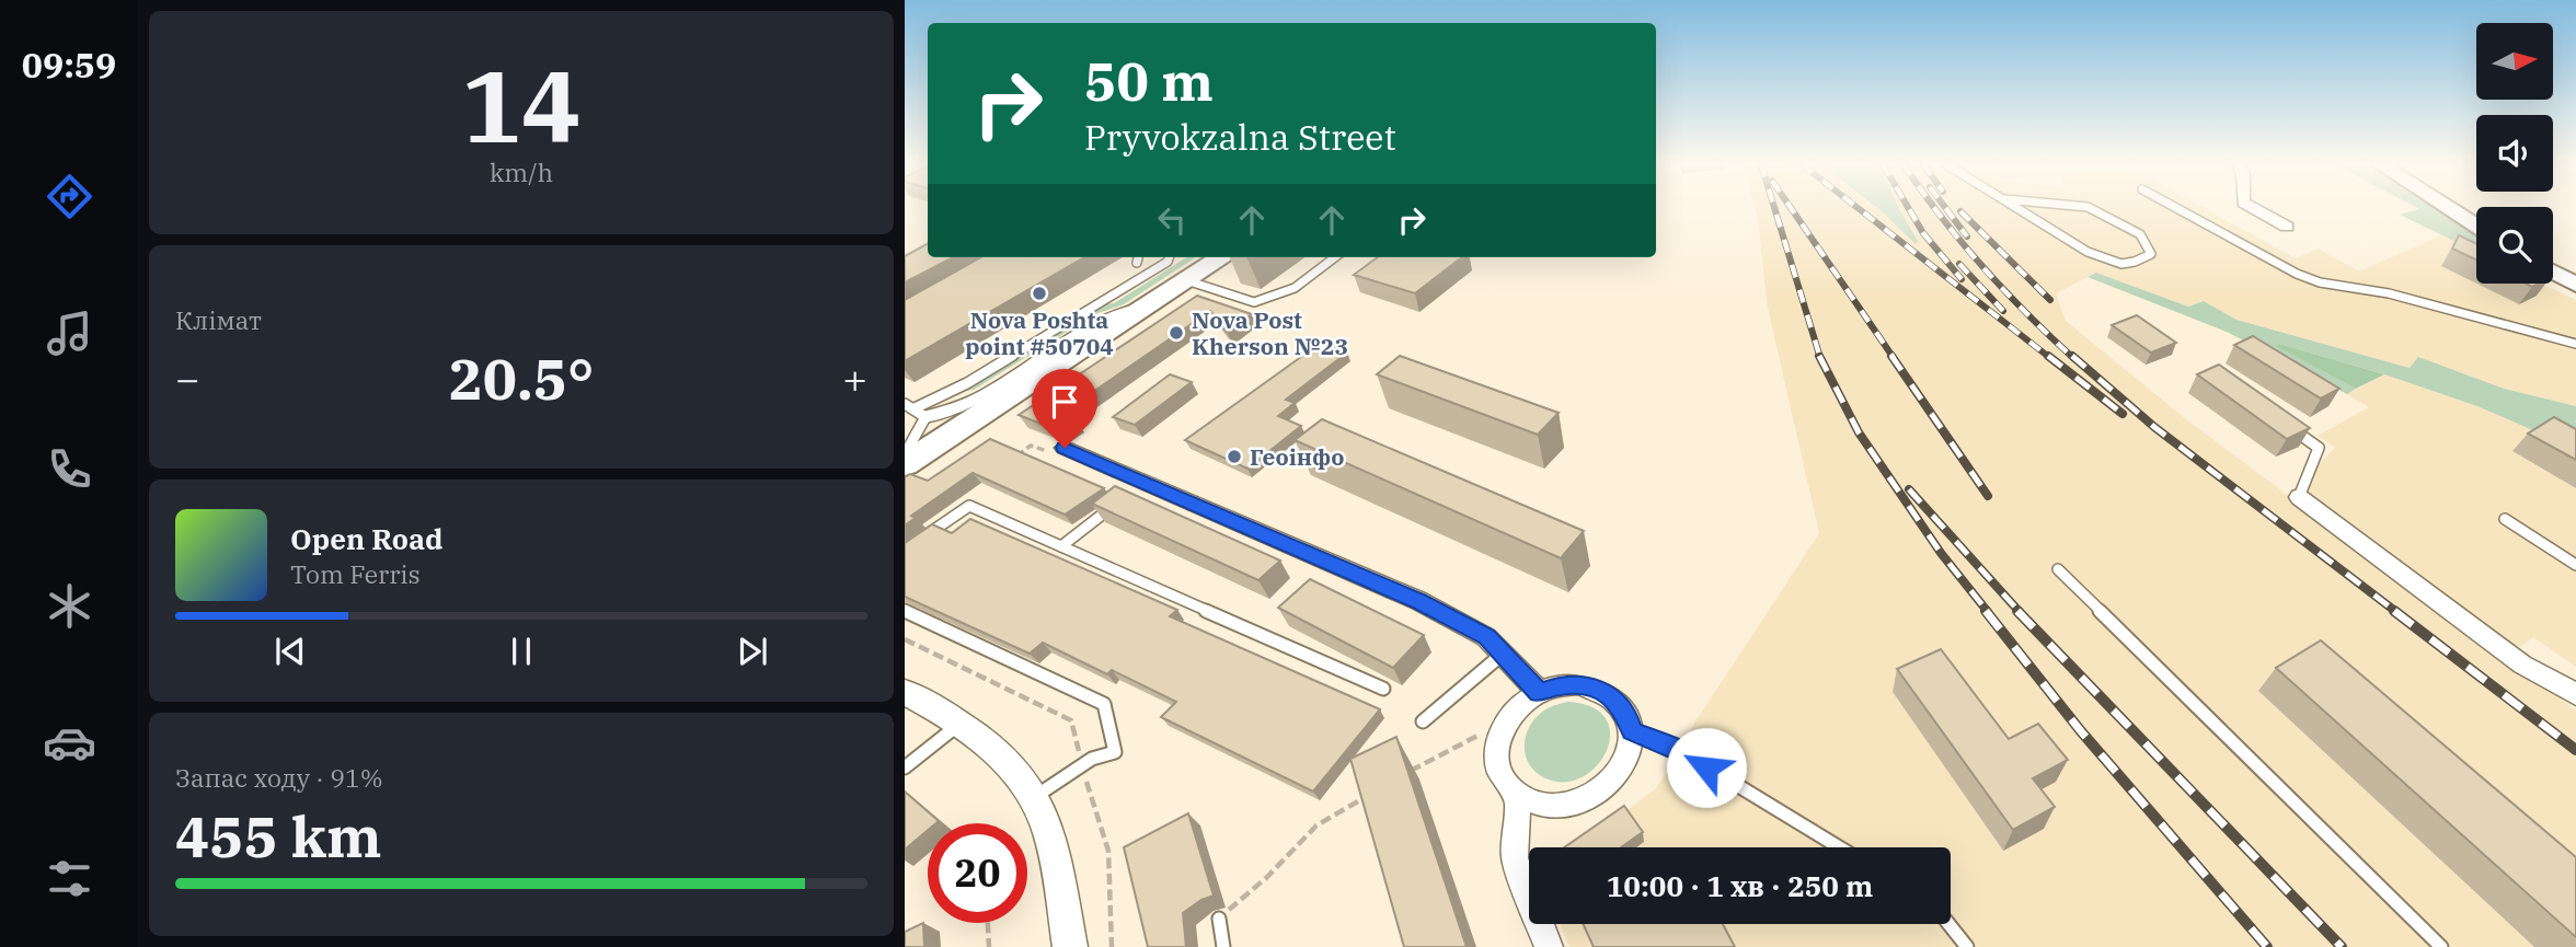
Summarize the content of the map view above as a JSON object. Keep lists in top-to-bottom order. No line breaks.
{"places":["Nova Poshta point #50704","Nova Post Kherson №23","Геоінфо"],"north":"right","page":{"tabs":"09:59","tile":[["14","km/h"],"Клімат",["Запас ходу · 91%","455 km"]],"turn":["50 m","Pryvokzalna Street"],"heat":["−","20.5°","+"],"song":["Open Road","Tom Ferris"],"limit":"20","trip":"10:00 · 1 хв · 250 m"}}
